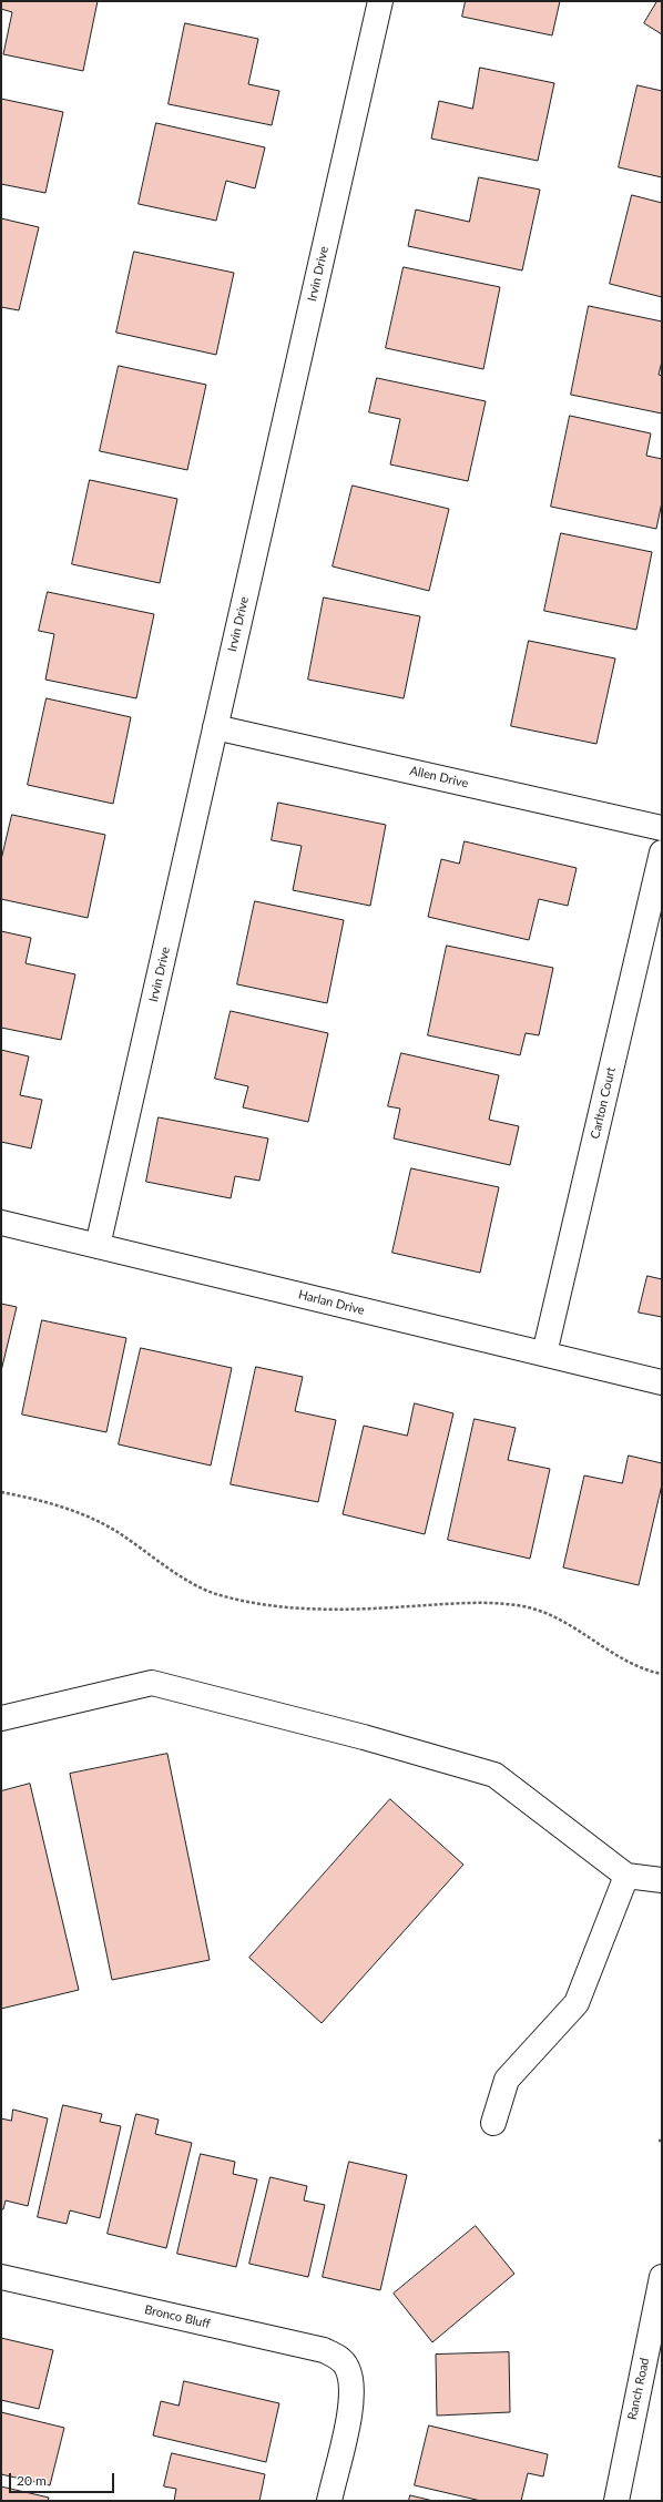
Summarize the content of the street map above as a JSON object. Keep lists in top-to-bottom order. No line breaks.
{"streets":{"street":["Irvin Drive","Allen Drive","Carlton Court","Harlan Drive","Bronco Bluff","Ranch Road"]},"crossings":[["Irvin Drive","Allen Drive"],["Irvin Drive","Harlan Drive"],["Carlton Court","Harlan Drive"]],"scale_bar":"20 m"}
